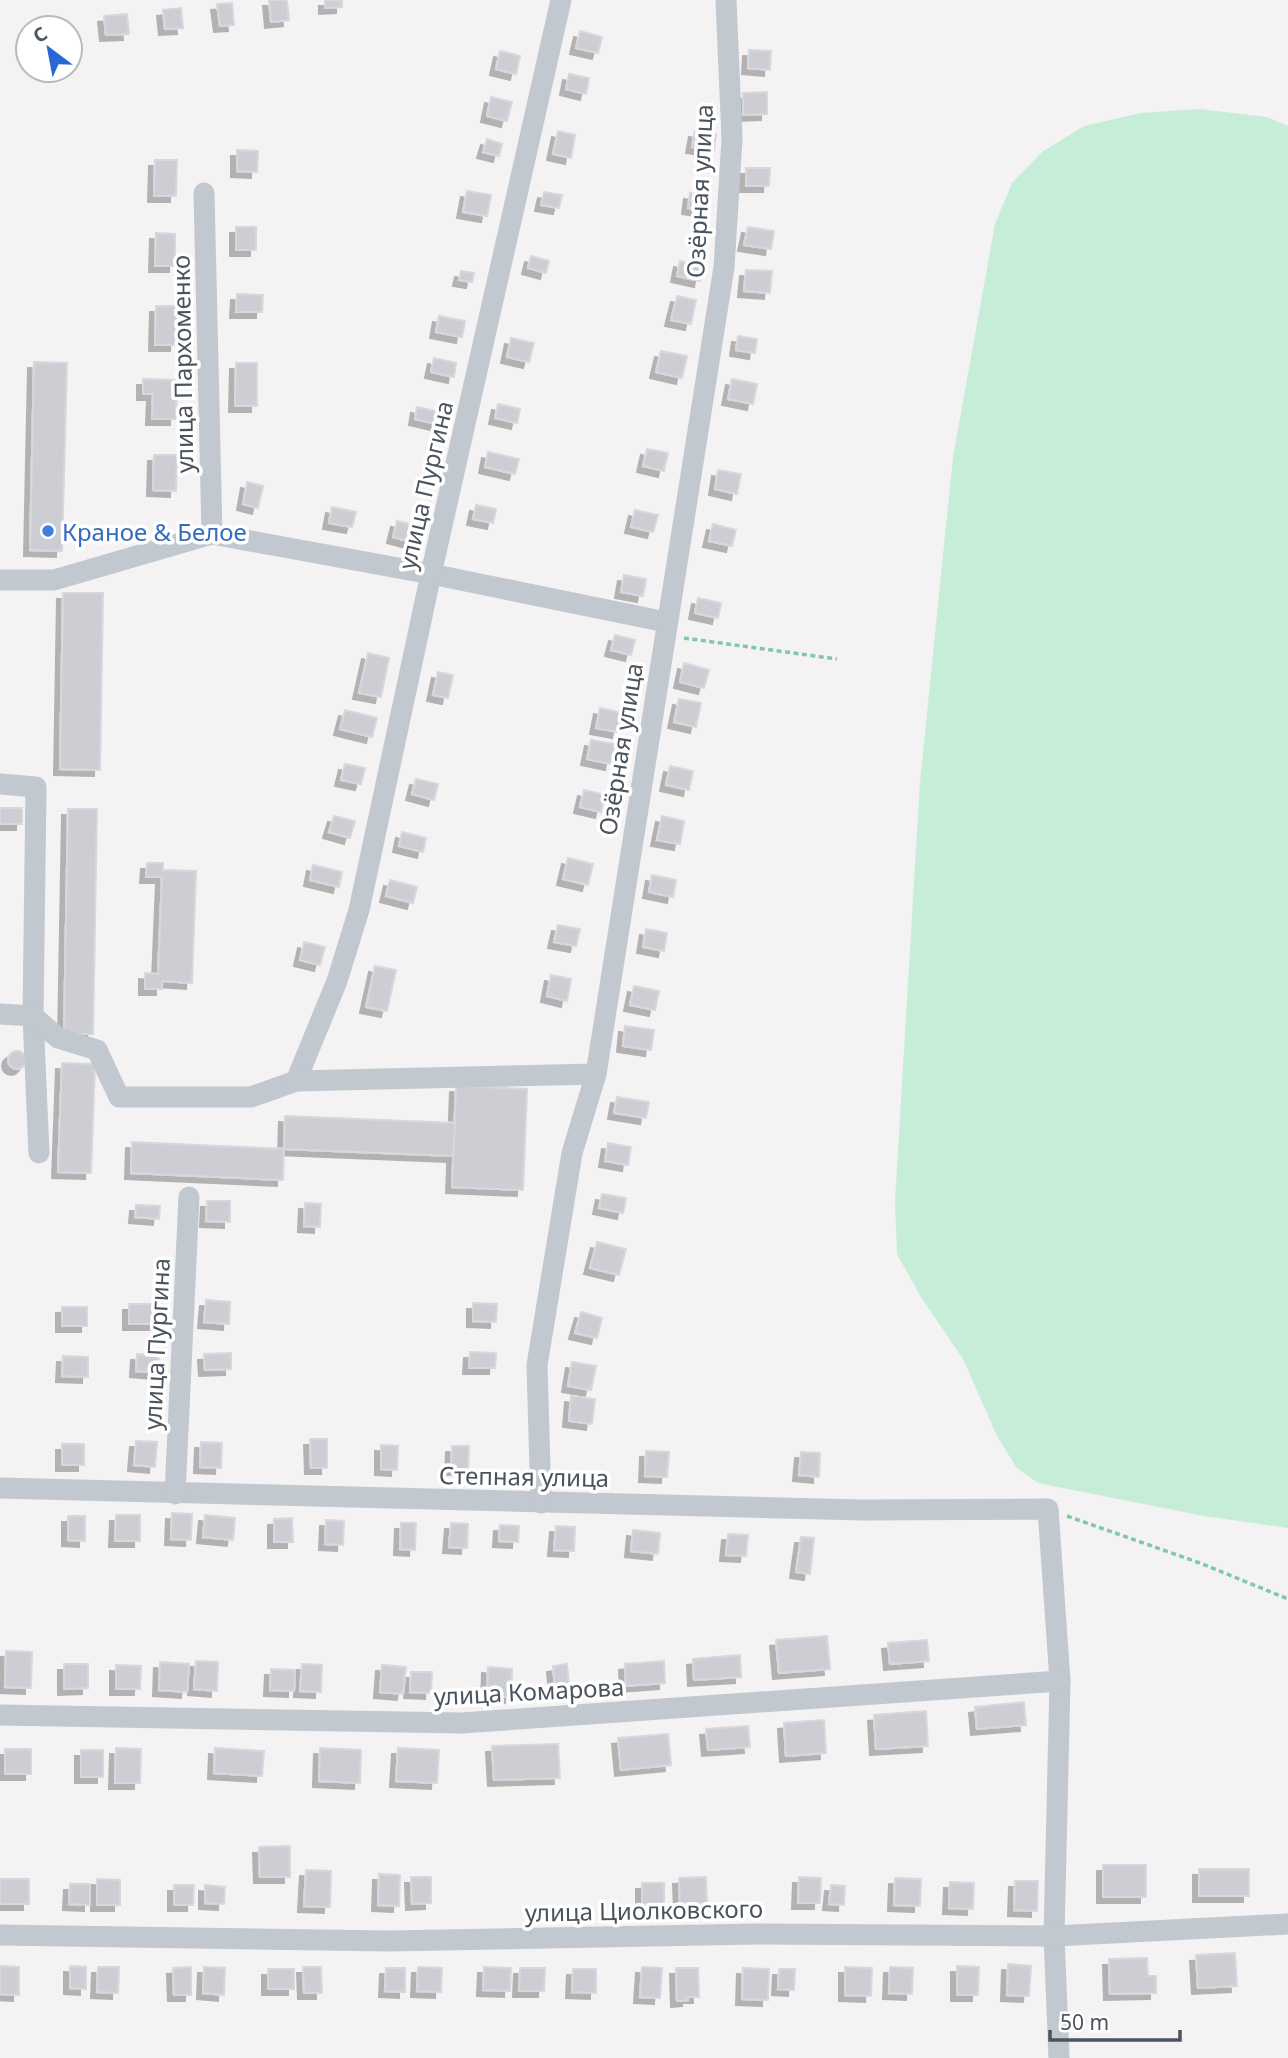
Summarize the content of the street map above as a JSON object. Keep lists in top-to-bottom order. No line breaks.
{"streets":{"street":["Озёрная улица","улица Пархоменко","улица Пургина","Степная улица","улица Комарова","улица Циолковского"]},"crossings":[["Озёрная улица","Степная улица"],["улица Пургина","Степная улица"]],"places":["Краное & Белое"],"scale_bar":"50 m","north":"top left"}
